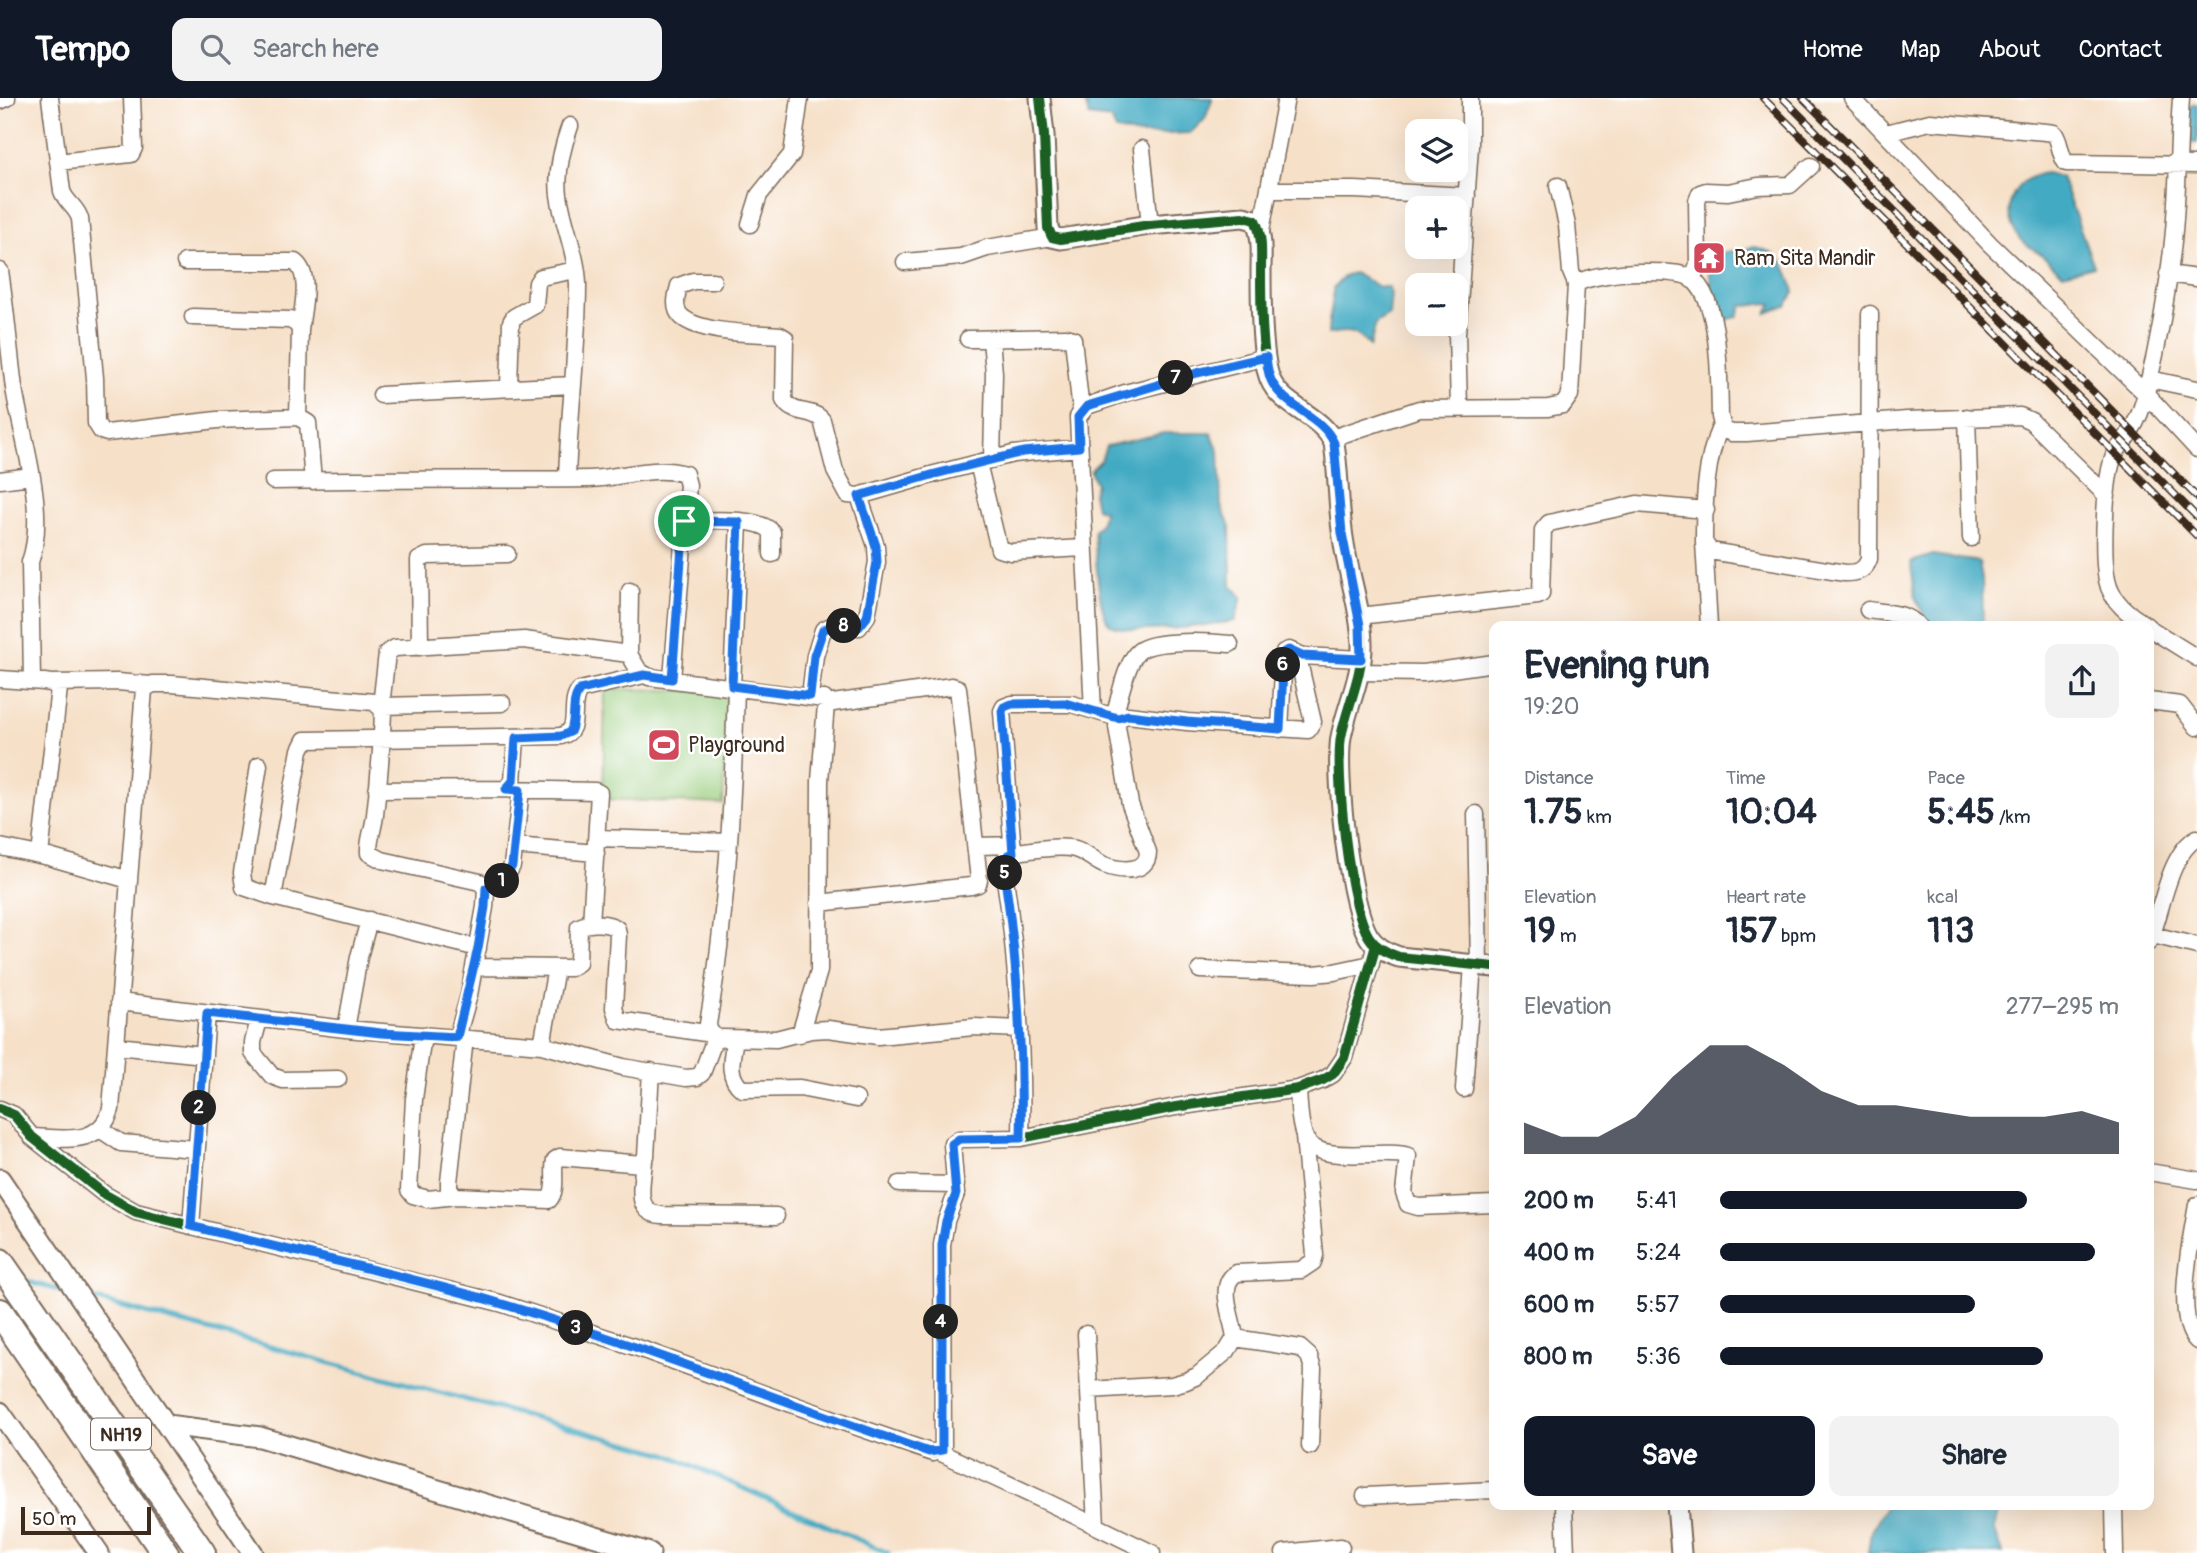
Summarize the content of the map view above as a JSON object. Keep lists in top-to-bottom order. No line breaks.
{"streets":{"highway":["NH19"]},"places":{"temple":["Ram Sita Mandir"],"sports":["Playground"]},"scale_bar":"50 m","page":{"header":"Tempo","search":"Search here","nav":["Home","Map","About","Contact"],"map_buttons":["+","−"],"pins":["7","8","6","5","1","2","4","3"],"heading":["Evening run","19:20"],"stats":[["Distance","1.75 km"],["Time","10:04"],["Pace","5:45 /km"],["Elevation","19 m"],["Heart rate","157 bpm"],["kcal","113"]],"chart":["Elevation","277–295 m"],"list":[{"name":"200 m","note":"5:41"},{"name":"400 m","note":"5:24"},{"name":"600 m","note":"5:57"},{"name":"800 m","note":"5:36"}],"buttons":["Save","Share"],"scale":"50 m"}}
